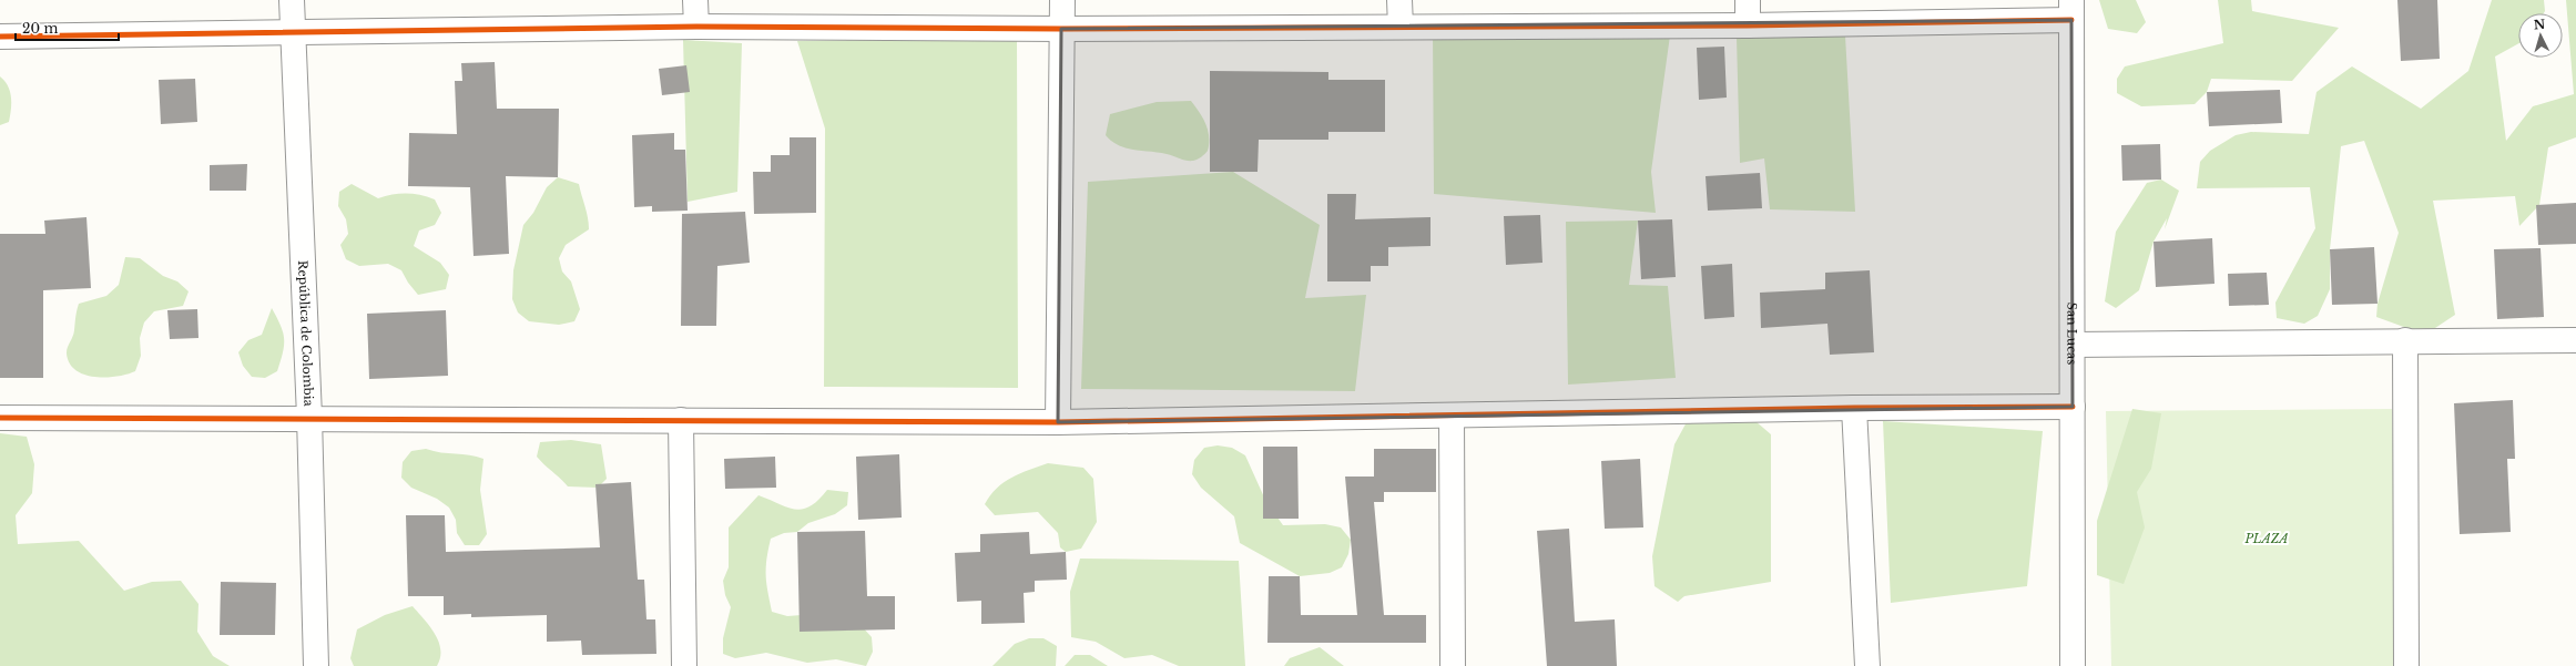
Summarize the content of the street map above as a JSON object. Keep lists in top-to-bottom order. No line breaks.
{"streets":{"street":["República de Colombia","San Lucas"]},"parks":["PLAZA"],"scale_bar":"20 m","north":"top"}
